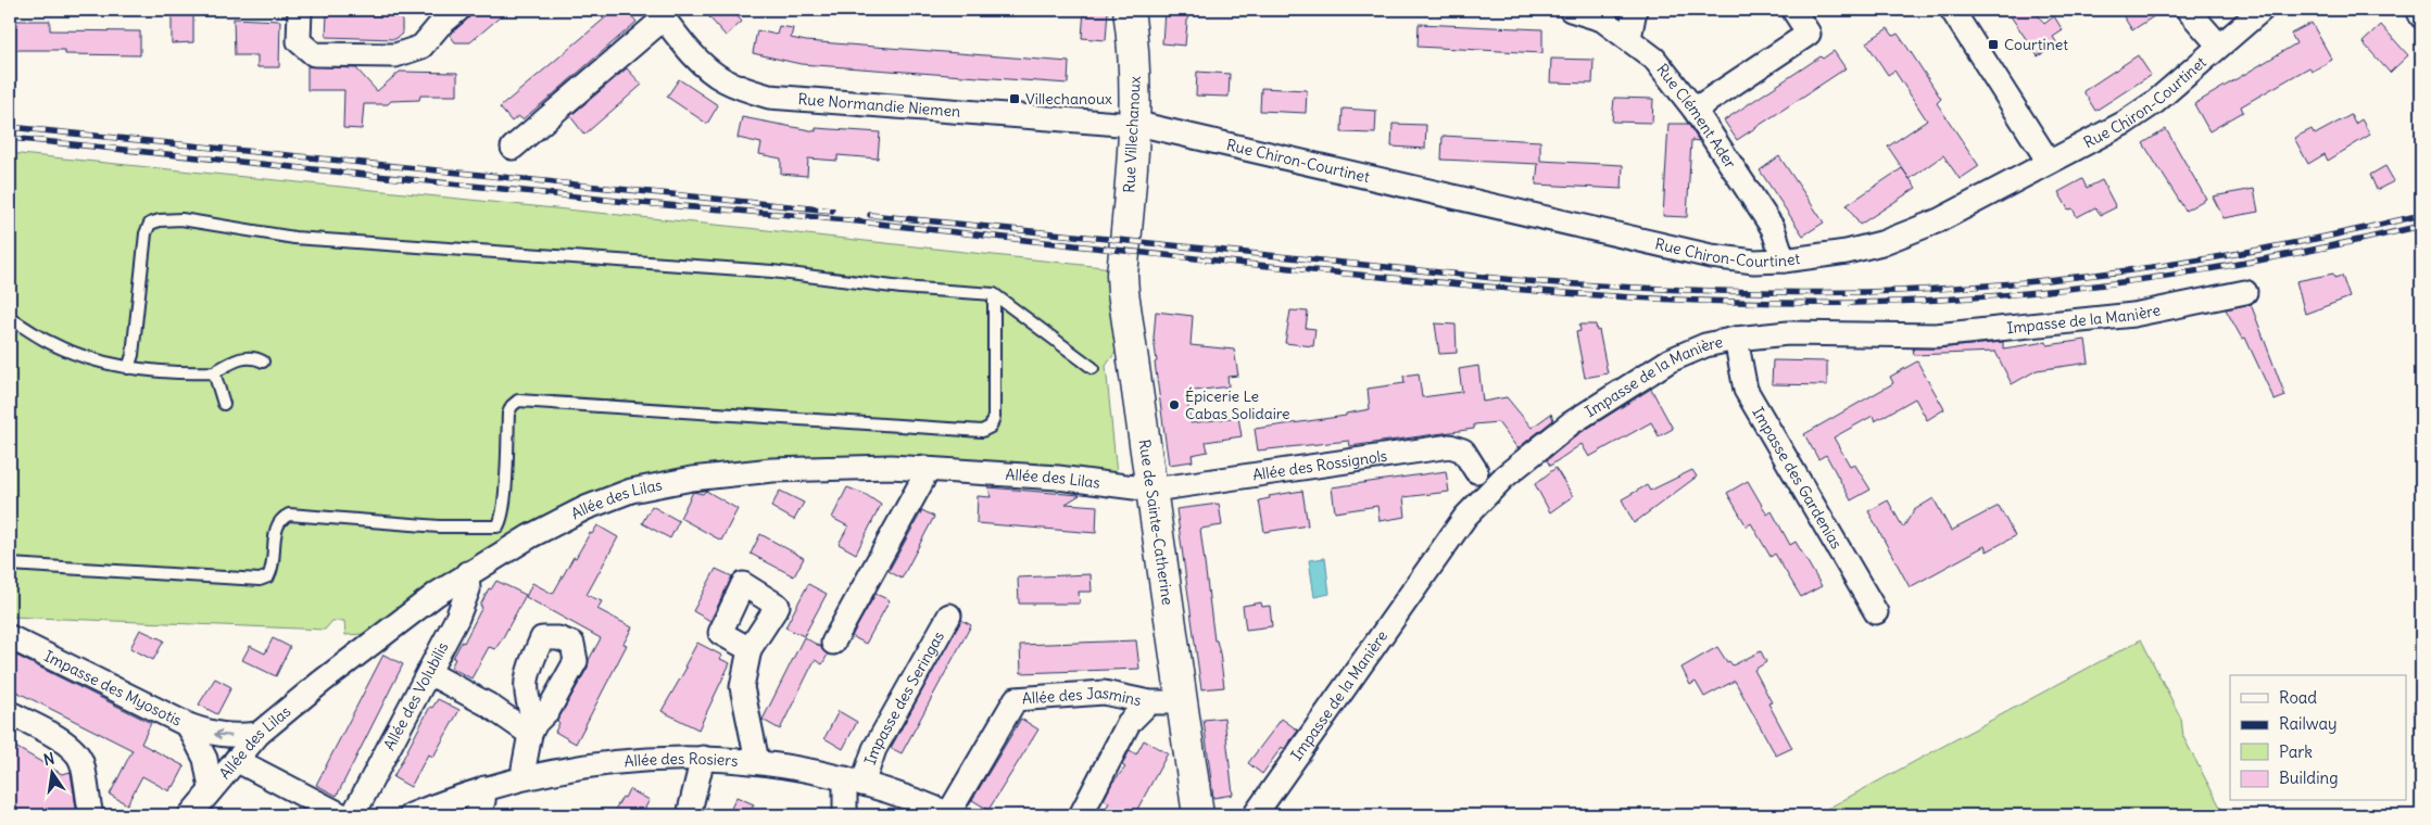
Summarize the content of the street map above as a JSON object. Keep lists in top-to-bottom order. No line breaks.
{"streets":{"street":["Rue Chiron-Courtinet","Rue Normandie Niemen","Rue Clément Ader","Rue Villechanoux","Impasse de la Manière","Allée des Rossignols","Allée des Lilas","Impasse des Gardenias","Rue de Sainte-Catherine","Impasse des Myosotis","Allée des Volubilis","Impasse des Seringas","Allée des Jasmins","Allée des Rosiers"]},"crossings":[["Rue Chiron-Courtinet","Rue Normandie Niemen"],["Rue Chiron-Courtinet","Rue Clément Ader"],["Rue Chiron-Courtinet","Rue Villechanoux"],["Rue Normandie Niemen","Rue Villechanoux"],["Rue Villechanoux","Rue de Sainte-Catherine"],["Impasse de la Manière","Impasse des Gardenias"],["Allée des Rossignols","Allée des Lilas"],["Allée des Rossignols","Rue de Sainte-Catherine"],["Allée des Lilas","Rue de Sainte-Catherine"],["Allée des Lilas","Impasse des Myosotis"],["Allée des Lilas","Allée des Volubilis"],["Rue de Sainte-Catherine","Allée des Jasmins"],["Impasse des Seringas","Allée des Rosiers"],["Allée des Jasmins","Allée des Rosiers"]],"places":{"transit":["Courtinet","Villechanoux"],"other":["Épicerie Le Cabas Solidaire"]},"legend":["Road","Railway","Park","Building"],"north":"top"}
